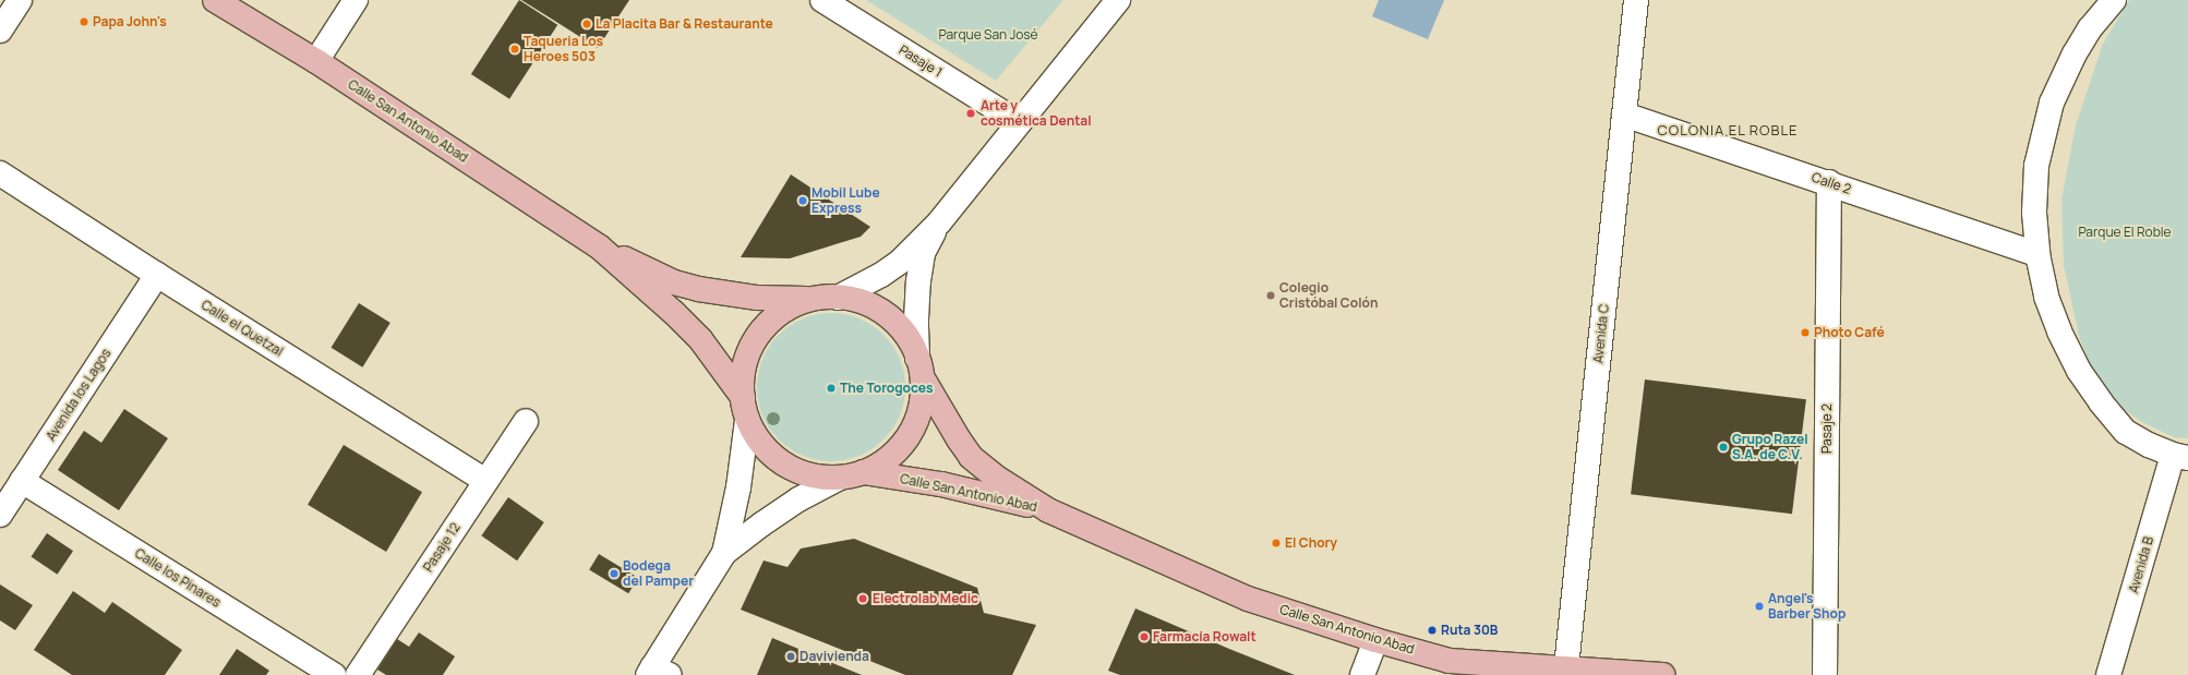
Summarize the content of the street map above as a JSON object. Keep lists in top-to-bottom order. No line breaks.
{"streets":{"main road":["Calle San Antonio Abad"],"street":["Pasaje 1","Calle 2","Calle el Quetzal","Avenida C","Avenida los Lagos","Pasaje 2","Pasaje 12","Avenida B","Calle los Pinares"]},"crossings":[["Calle San Antonio Abad","Avenida C"],["Calle 2","Avenida C"],["Calle 2","Pasaje 2"],["Calle el Quetzal","Avenida los Lagos"],["Calle el Quetzal","Pasaje 12"],["Avenida los Lagos","Calle los Pinares"]],"districts":["COLONIA EL ROBLE"],"parks":["Parque San José","Parque El Roble"],"places":["Papa John's","La Placita Bar & Restaurante","Taqueria Los Heroes 503","Arte y cosmética Dental","Mobil Lube Express","Colegio Cristóbal Colón","Photo Café","The Torogoces","Grupo Razel S.A. de C.V.","El Chory","Bodega del Pamper","Electrolab Medic","Angel's Barber Shop","Ruta 30B","Farmacia Rowalt","Davivienda"]}
